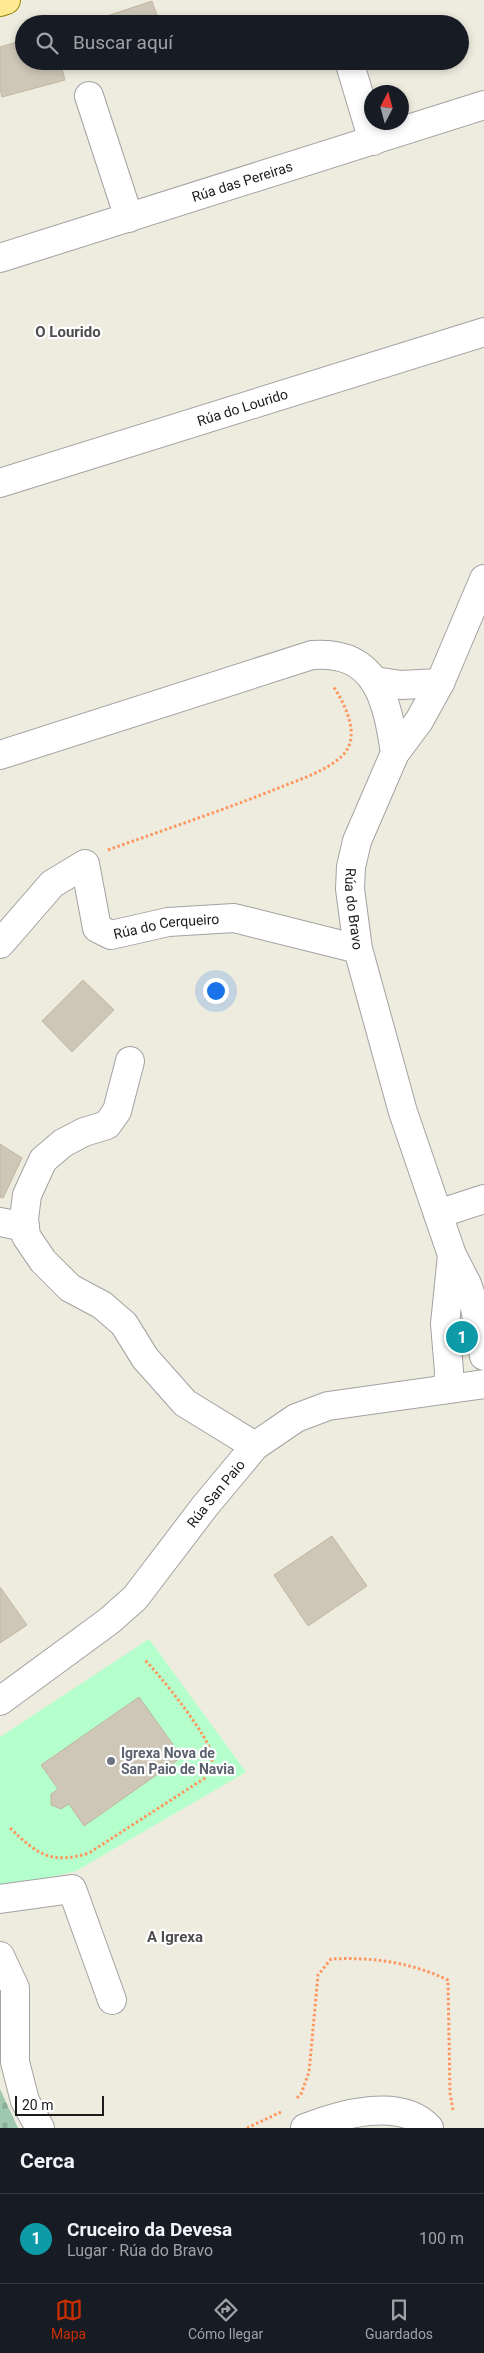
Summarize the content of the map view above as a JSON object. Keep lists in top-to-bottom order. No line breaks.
{"streets":{"street":["Rúa das Pereiras","Rúa do Lourido","Rúa do Bravo","Rúa do Cerqueiro","Rúa San Paio"]},"crossings":[["Rúa do Bravo","Rúa do Cerqueiro"],["Rúa do Bravo","Rúa San Paio"]],"districts":["O Lourido","A Igrexa"],"places":["Igrexa Nova de San Paio de Navia"],"scale_bar":"20 m","north":"top","page":{"search":"Buscar aquí","pins":"1","scale":"20 m","heading":"Cerca","list":[{"mark":"1","name":"Cruceiro da Devesa","note":"Lugar · Rúa do Bravo","value":"100 m"}],"nav":["Mapa","Cómo llegar","Guardados"]}}
